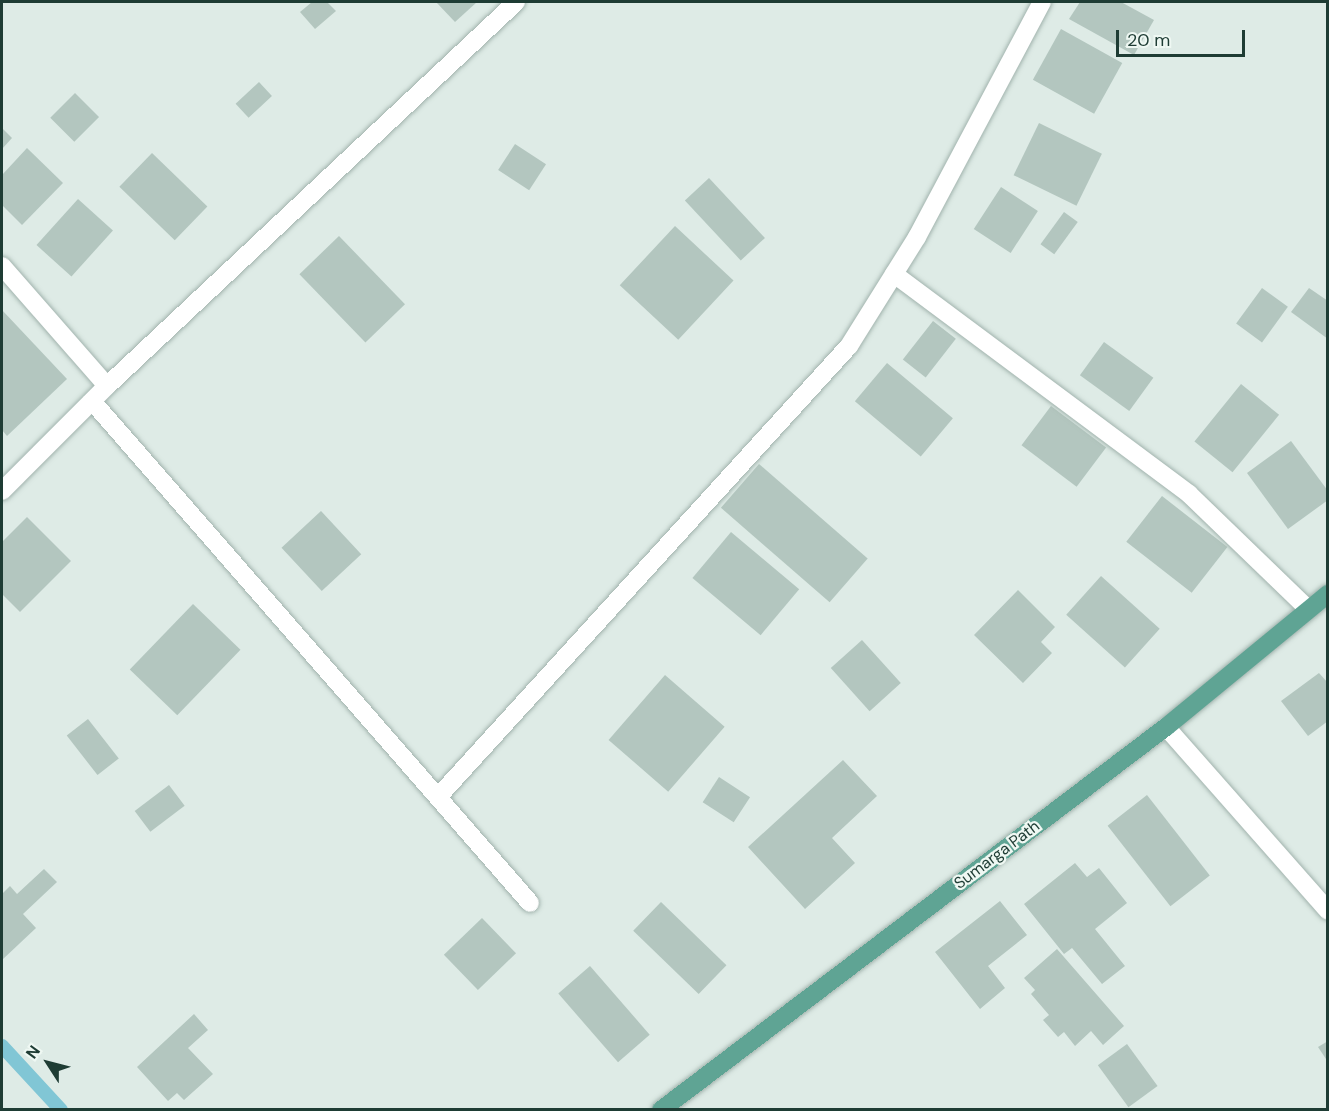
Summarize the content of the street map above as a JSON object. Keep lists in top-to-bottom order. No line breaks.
{"streets":{"main road":["Sumarga Path"]},"scale_bar":"20 m","north":"top left"}
